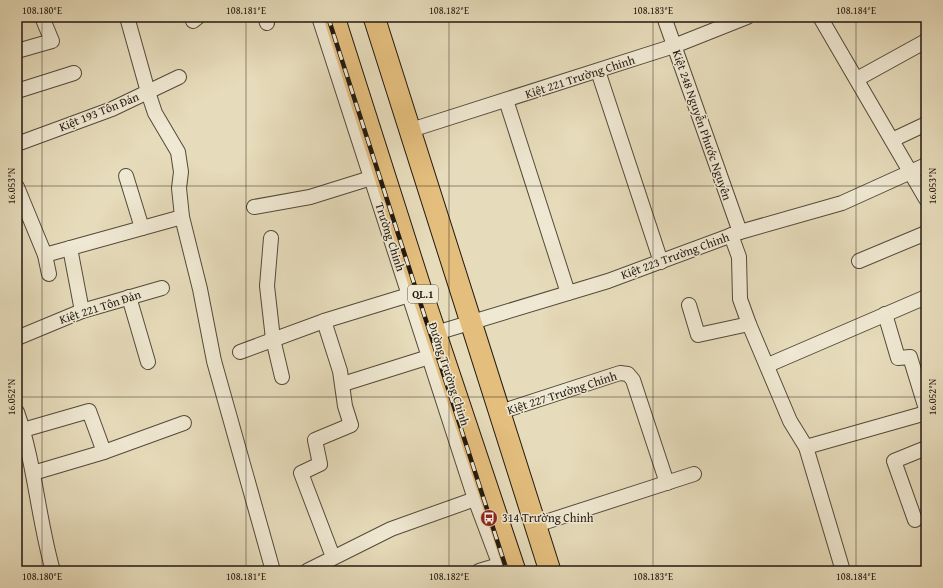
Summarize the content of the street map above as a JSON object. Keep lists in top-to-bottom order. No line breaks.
{"streets":{"highway":["QL.1","Đường Trường Chinh"],"street":["Kiệt 221 Trường Chinh","Kiệt 193 Tôn Đản","Kiệt 248 Nguyễn Phước Nguyên","Trường Chinh","Kiệt 223 Trường Chinh","Kiệt 221 Tôn Đản","Kiệt 227 Trường Chinh"]},"crossings":[["Kiệt 221 Trường Chinh","Kiệt 248 Nguyễn Phước Nguyên"],["Kiệt 248 Nguyễn Phước Nguyên","Kiệt 223 Trường Chinh"],["Trường Chinh","Đường Trường Chinh"],["Kiệt 223 Trường Chinh","Đường Trường Chinh"]],"places":{"bus stop":["314 Trường Chinh"]},"coordinates":["108.180°E","108.181°E","108.182°E","108.183°E","108.184°E","16.053°N","16.052°N"]}
